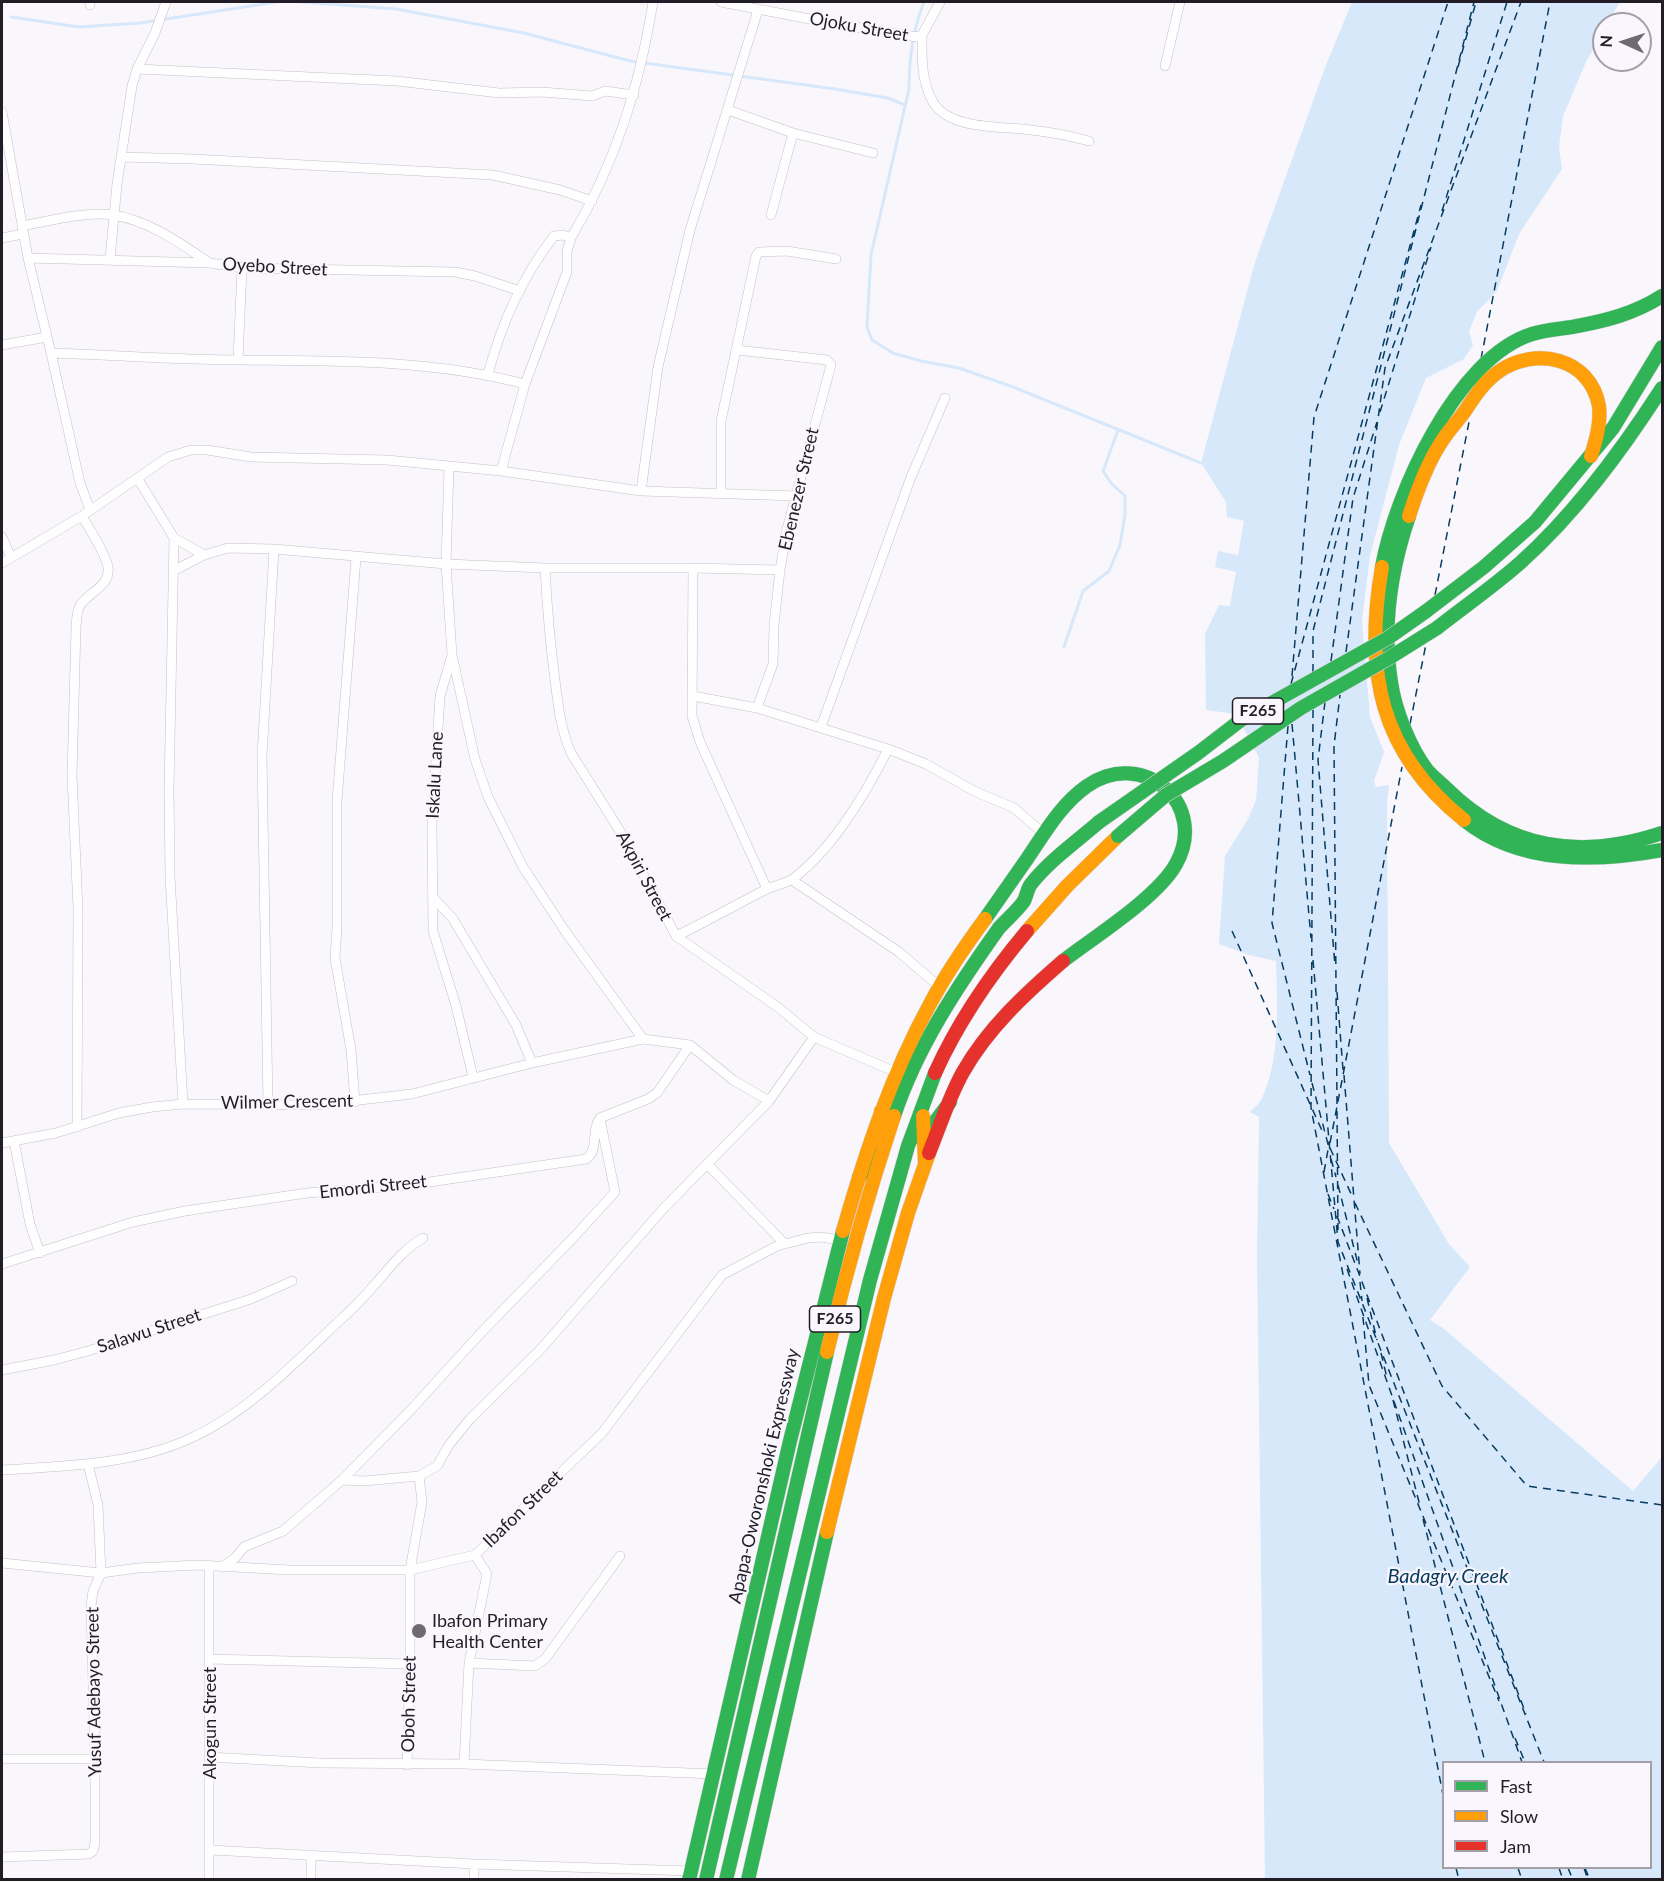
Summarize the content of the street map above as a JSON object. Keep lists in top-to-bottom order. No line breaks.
{"streets":{"main road":["F265","Apapa-Oworonshoki Expressway"],"street":["Ojoku Street","Oyebo Street","Ebenezer Street","Iskalu Lane","Akpiri Street","Wilmer Crescent","Emordi Street","Salawu Street","Ibafon Street","Yusuf Adebayo Street","Oboh Street","Akogun Street"]},"crossings":[["Iskalu Lane","Wilmer Crescent"],["Akpiri Street","Apapa-Oworonshoki Expressway"],["Apapa-Oworonshoki Expressway","Ibafon Street"],["Ibafon Street","Yusuf Adebayo Street"],["Ibafon Street","Oboh Street"],["Ibafon Street","Akogun Street"]],"water":["Badagry Creek"],"places":["Ibafon Primary Health Center"],"legend":["Fast","Slow","Jam"],"north":"left"}
